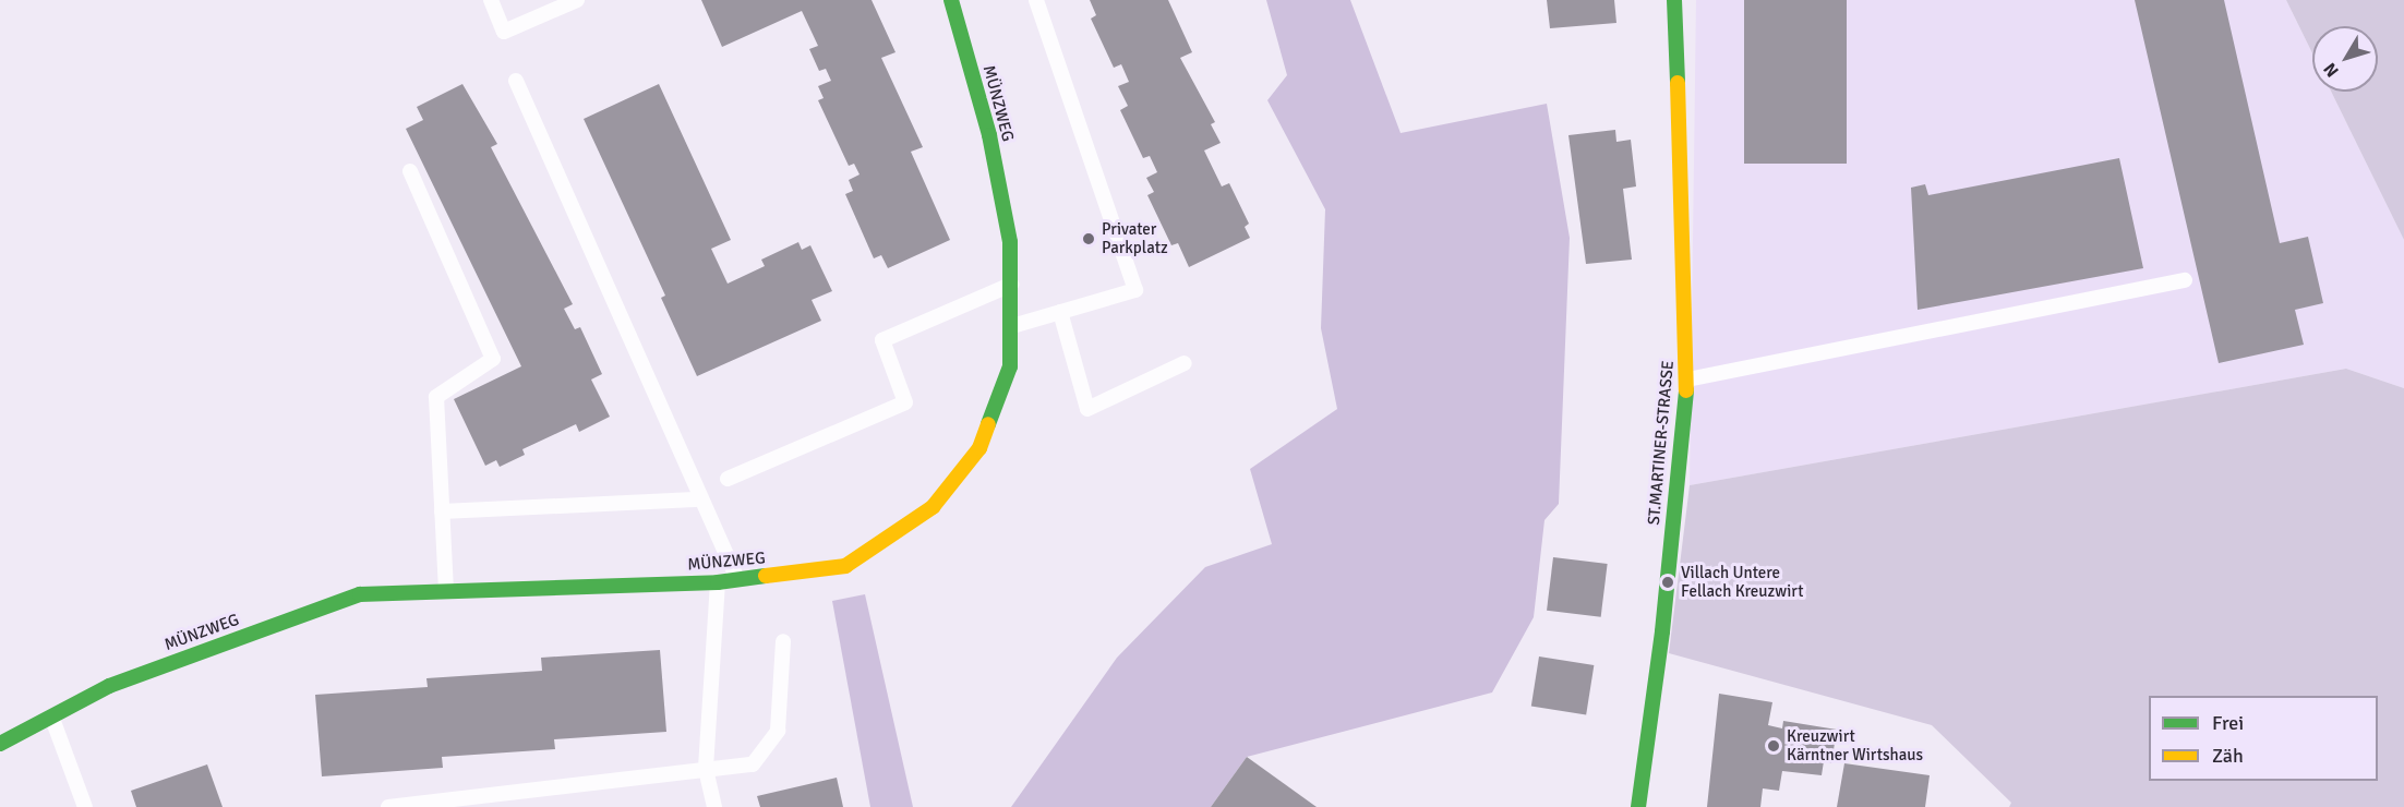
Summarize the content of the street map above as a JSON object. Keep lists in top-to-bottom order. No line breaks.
{"streets":{"street":["MÜNZWEG","ST.MARTINER-STRASSE"]},"places":["Privater Parkplatz","Villach Untere Fellach Kreuzwirt","Kreuzwirt Kärntner Wirtshaus"],"legend":["Frei","Zäh"],"north":"bottom left"}
